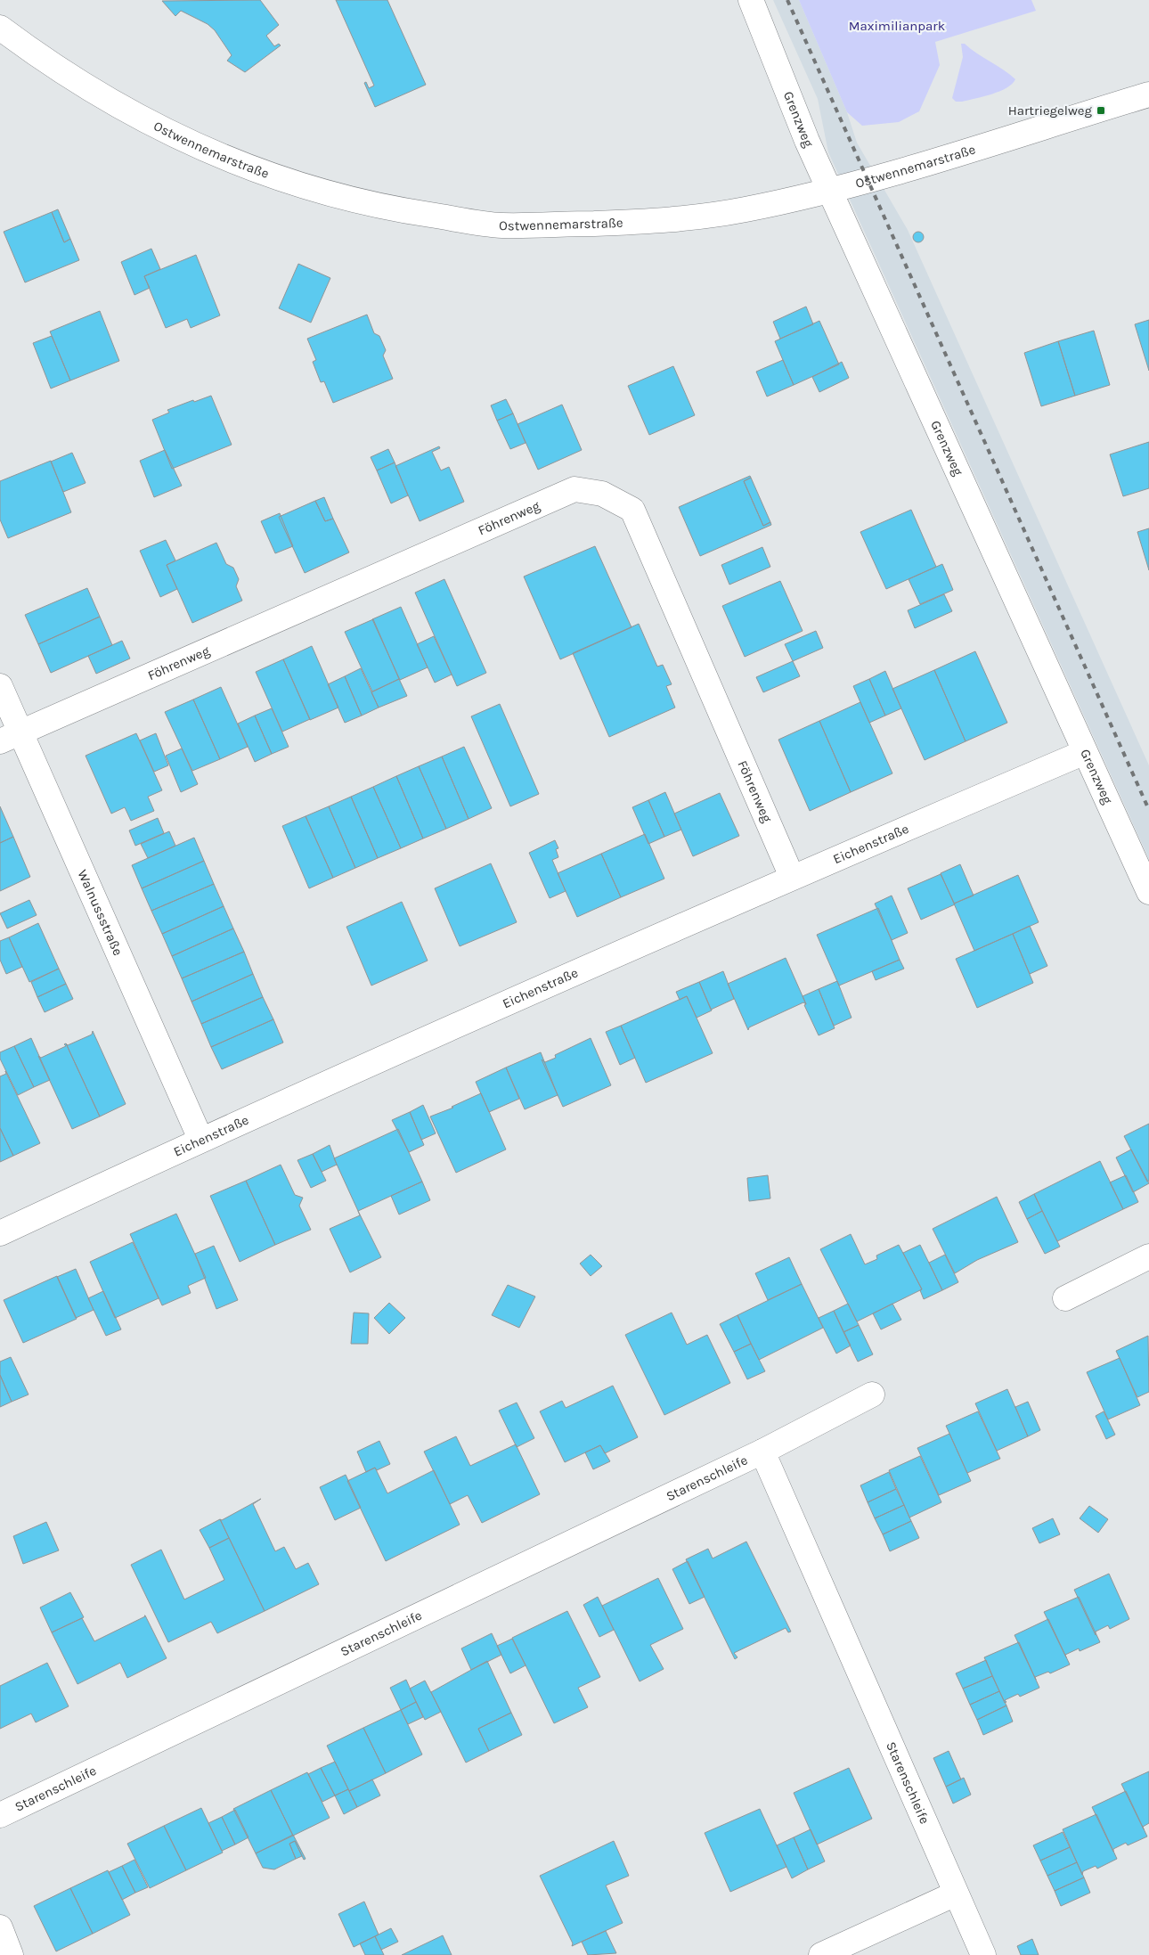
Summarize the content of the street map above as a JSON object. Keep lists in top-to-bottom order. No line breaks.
{"streets":{"street":["Grenzweg","Ostwennemarstraße","Föhrenweg","Eichenstraße","Walnussstraße","Starenschleife"]},"crossings":[["Grenzweg","Ostwennemarstraße"],["Grenzweg","Eichenstraße"],["Föhrenweg","Eichenstraße"],["Föhrenweg","Walnussstraße"],["Eichenstraße","Walnussstraße"]],"parks":["Maximilianpark"],"places":{"transit":["Hartriegelweg"]}}
